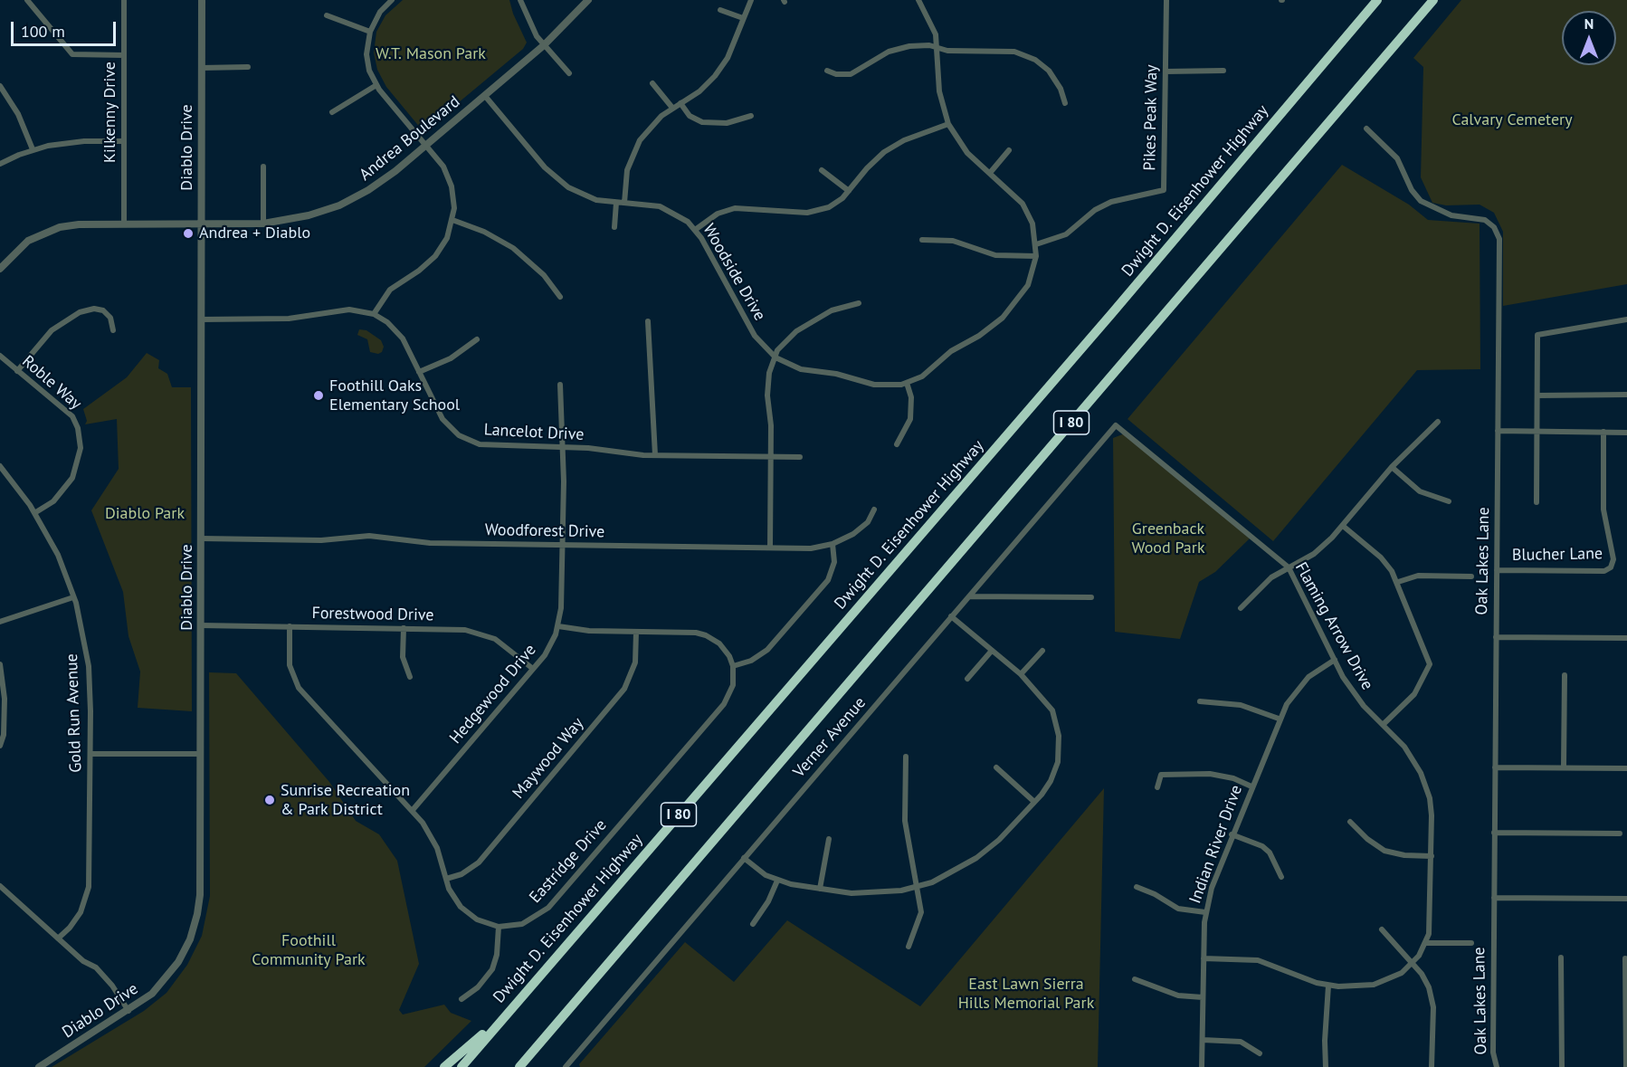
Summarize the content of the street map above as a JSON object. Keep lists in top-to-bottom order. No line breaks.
{"streets":{"highway":["Dwight D. Eisenhower Highway","I 80"],"street":["Kilkenny Drive","Pikes Peak Way","Andrea Boulevard","Diablo Drive","Woodside Drive","Roble Way","Lancelot Drive","Woodforest Drive","Blucher Lane","Oak Lakes Lane","Forestwood Drive","Flaming Arrow Drive","Hedgewood Drive","Gold Run Avenue","Verner Avenue","Maywood Way","Indian River Drive","Eastridge Drive"]},"crossings":[["Kilkenny Drive","Andrea Boulevard"],["Andrea Boulevard","Diablo Drive"],["Andrea Boulevard","Woodside Drive"],["Diablo Drive","Lancelot Drive"],["Diablo Drive","Woodforest Drive"],["Diablo Drive","Forestwood Drive"],["Roble Way","Gold Run Avenue"],["Lancelot Drive","Hedgewood Drive"],["Woodforest Drive","Hedgewood Drive"],["Blucher Lane","Oak Lakes Lane"],["Forestwood Drive","Hedgewood Drive"],["Forestwood Drive","Eastridge Drive"],["Flaming Arrow Drive","Verner Avenue"],["Flaming Arrow Drive","Indian River Drive"],["Hedgewood Drive","Eastridge Drive"],["Maywood Way","Eastridge Drive"]],"parks":["W.T. Mason Park","Calvary Cemetery","Diablo Park","Greenback Wood Park","Foothill Community Park","East Lawn Sierra Hills Memorial Park"],"places":["Andrea + Diablo","Foothill Oaks Elementary School","Sunrise Recreation & Park District"],"scale_bar":"100 m","north":"top"}
